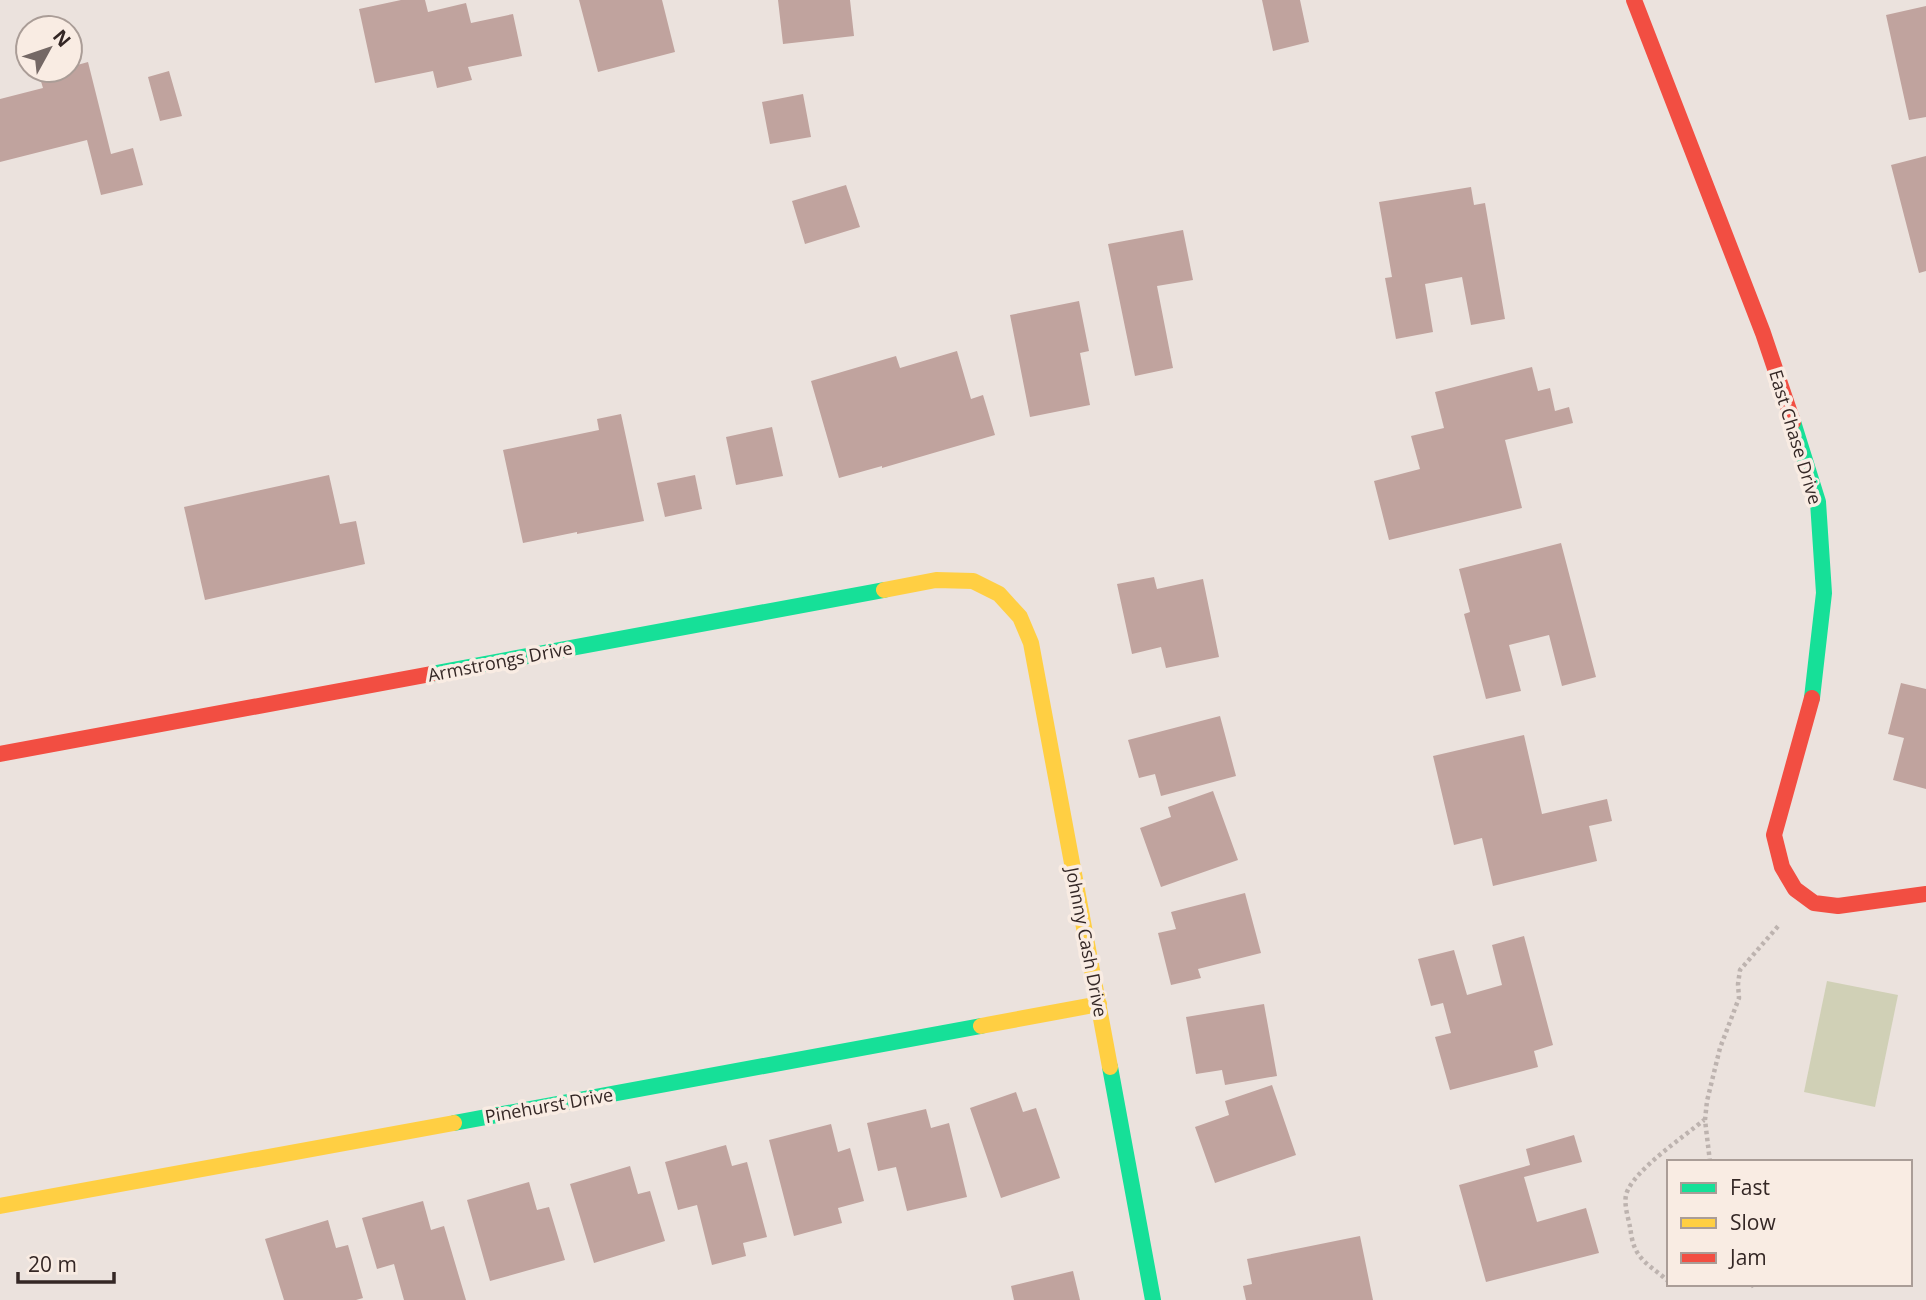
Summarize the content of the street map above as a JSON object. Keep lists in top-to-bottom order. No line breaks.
{"streets":{"street":["East Chase Drive","Armstrongs Drive","Johnny Cash Drive","Pinehurst Drive"]},"crossings":[["Armstrongs Drive","Johnny Cash Drive"],["Johnny Cash Drive","Pinehurst Drive"]],"legend":["Fast","Slow","Jam"],"scale_bar":"20 m","north":"top right"}
